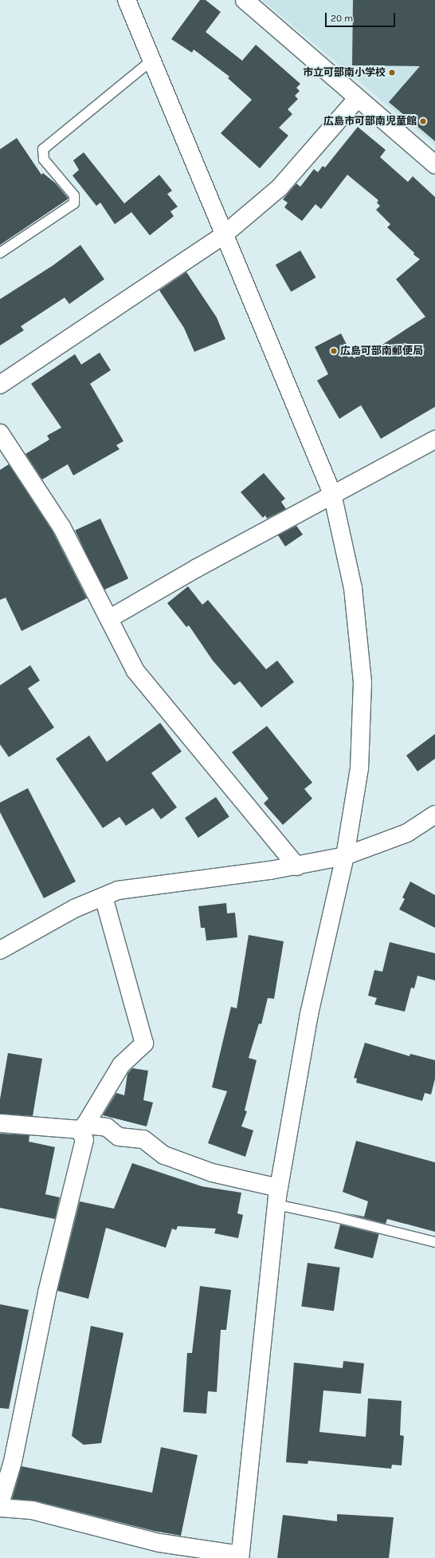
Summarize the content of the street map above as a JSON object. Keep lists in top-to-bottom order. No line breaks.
{"places":["市立可部南小学校","広島市可部南児童館","広島可部南郵便局"],"scale_bar":"20 m"}
